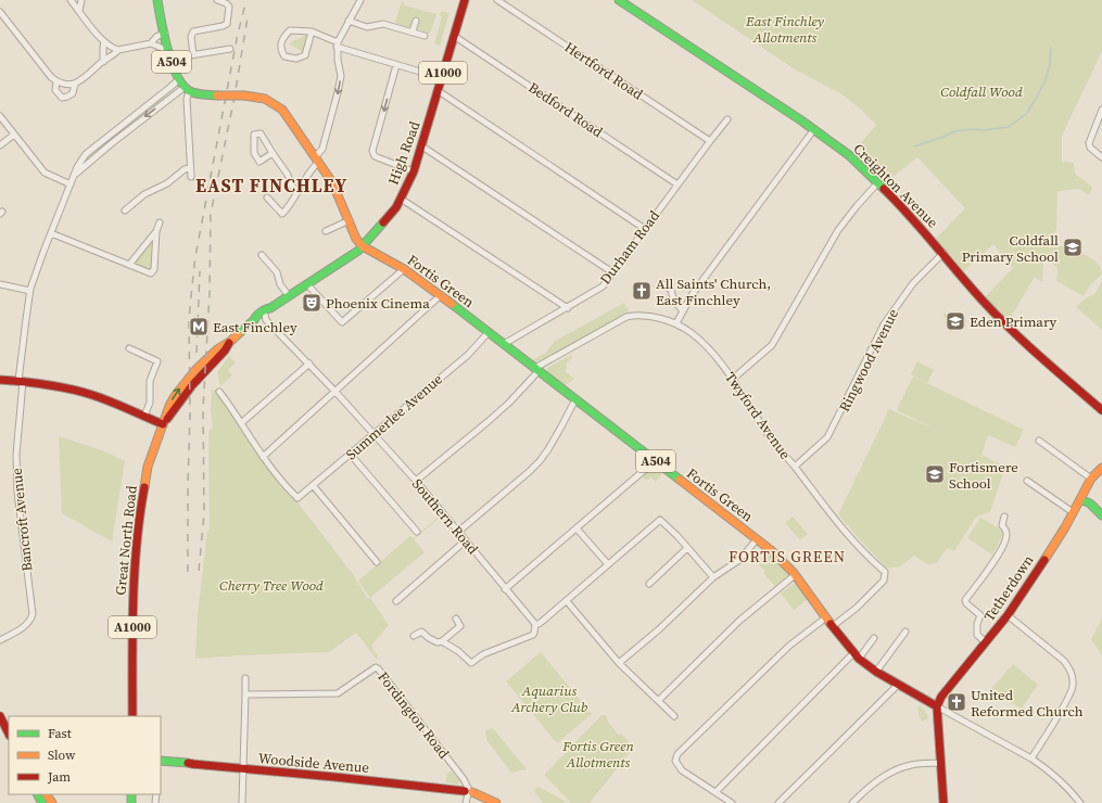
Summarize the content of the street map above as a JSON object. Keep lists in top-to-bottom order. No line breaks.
{"streets":{"main road":["A504","A1000","High Road","Creighton Avenue","Fortis Green","Great North Road","Tetherdown","Woodside Avenue"],"street":["Hertford Road","Bedford Road","Durham Road","Ringwood Avenue","Twyford Avenue","Summerlee Avenue","Southern Road","Bancroft Avenue","Fordington Road"]},"crossings":[["A504","High Road"],["A504","Fortis Green"],["A504","Bancroft Avenue"],["Hertford Road","Durham Road"],["Bedford Road","High Road"],["Bedford Road","Durham Road"],["High Road","Fortis Green"],["High Road","Southern Road"],["High Road","Great North Road"],["Creighton Avenue","Ringwood Avenue"],["Durham Road","Fortis Green"],["Fortis Green","Twyford Avenue"],["Fortis Green","Summerlee Avenue"],["Fortis Green","Tetherdown"],["Ringwood Avenue","Twyford Avenue"],["Twyford Avenue","Southern Road"],["Summerlee Avenue","Southern Road"],["Fordington Road","Woodside Avenue"]],"districts":["EAST FINCHLEY","FORTIS GREEN"],"parks":["East Finchley Allotments","Coldfall Wood","Cherry Tree Wood","Aquarius Archery Club","Fortis Green Allotments"],"places":{"school or university":["Coldfall Primary School","Eden Primary","Fortismere School"],"church":["All Saints' Church, East Finchley","United Reformed Church"],"theatre":["Phoenix Cinema"],"metro station":["East Finchley"]},"legend":["Fast","Slow","Jam"]}
